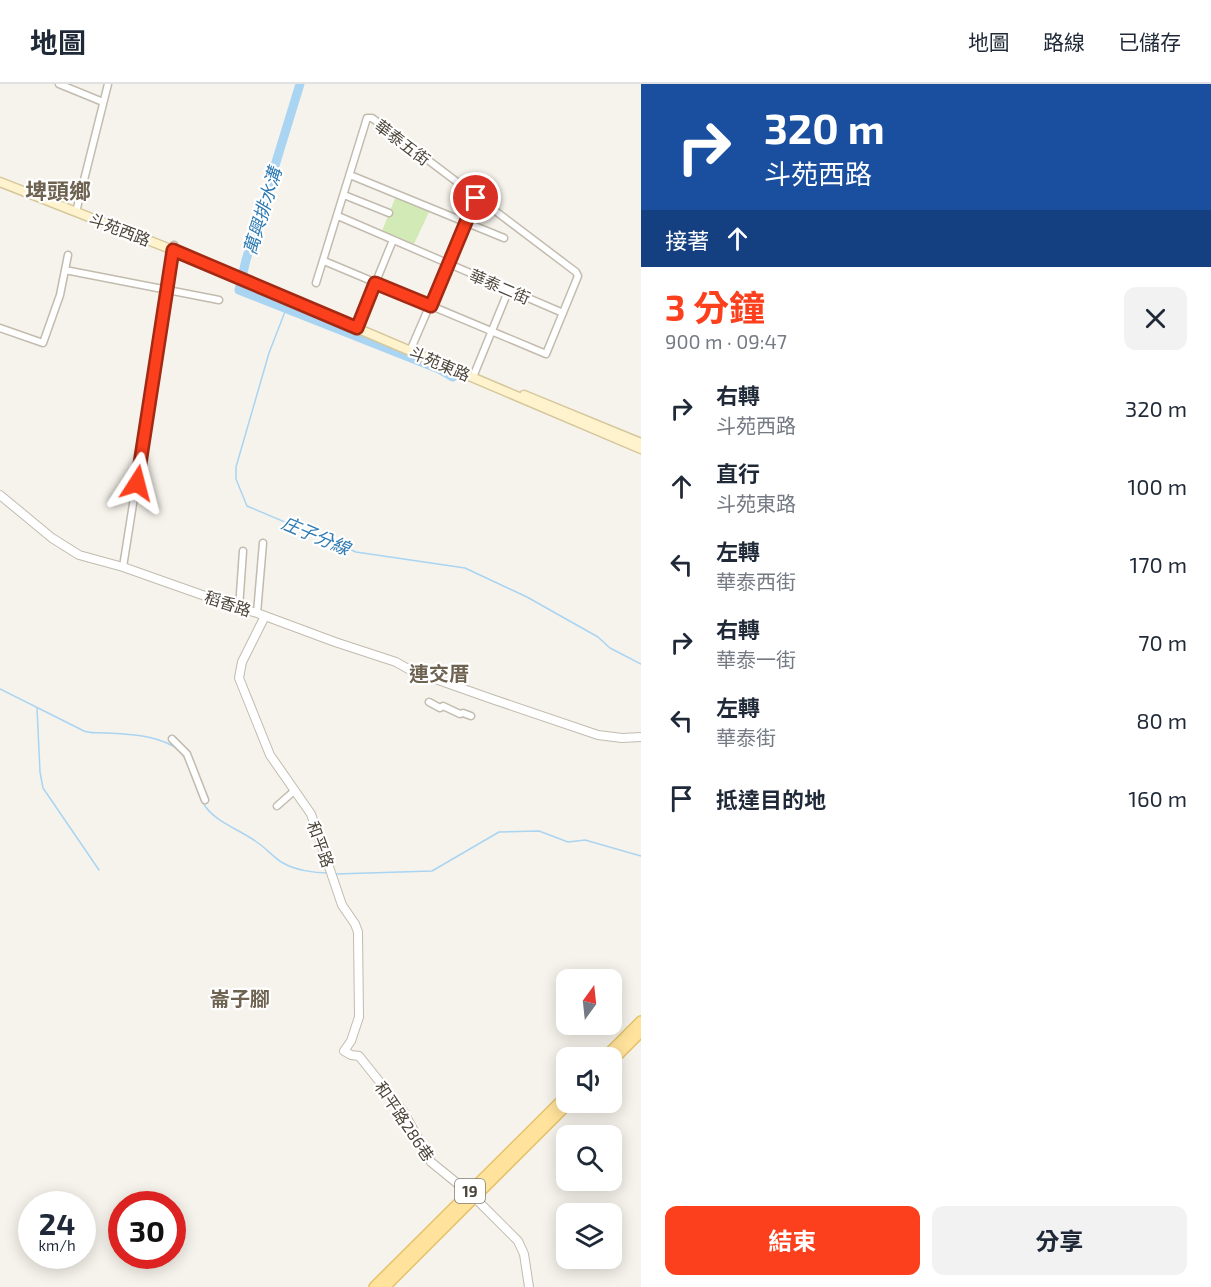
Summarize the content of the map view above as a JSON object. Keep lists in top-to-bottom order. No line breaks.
{"streets":{"main road":["斗苑西路","斗苑東路","19"],"street":["華泰五街","華泰二街","稻香路","和平路","和平路286巷"]},"crossings":[["華泰五街","華泰二街"],["斗苑西路","斗苑東路"],["稻香路","和平路"],["和平路","和平路286巷"],["和平路286巷","19"]],"districts":["埤頭鄉","連交厝","崙子腳"],"water":["萬興排水溝","庄子分線"],"north":"top","page":{"header":"地圖","nav":["地圖","路線","已儲存"],"turn":["320 m","斗苑西路"],"then":"接著","heading":["3 分鐘","900 m · 09:47"],"list":[{"name":"右轉","note":"斗苑西路","value":"320 m"},{"name":"直行","note":"斗苑東路","value":"100 m"},{"name":"左轉","note":"華泰西街","value":"170 m"},{"name":"右轉","note":"華泰一街","value":"70 m"},{"name":"左轉","note":"華泰街","value":"80 m"},{"name":"抵達目的地","value":"160 m"}],"speed":"24 km/h","limit":"30","buttons":["結束","分享"]}}
